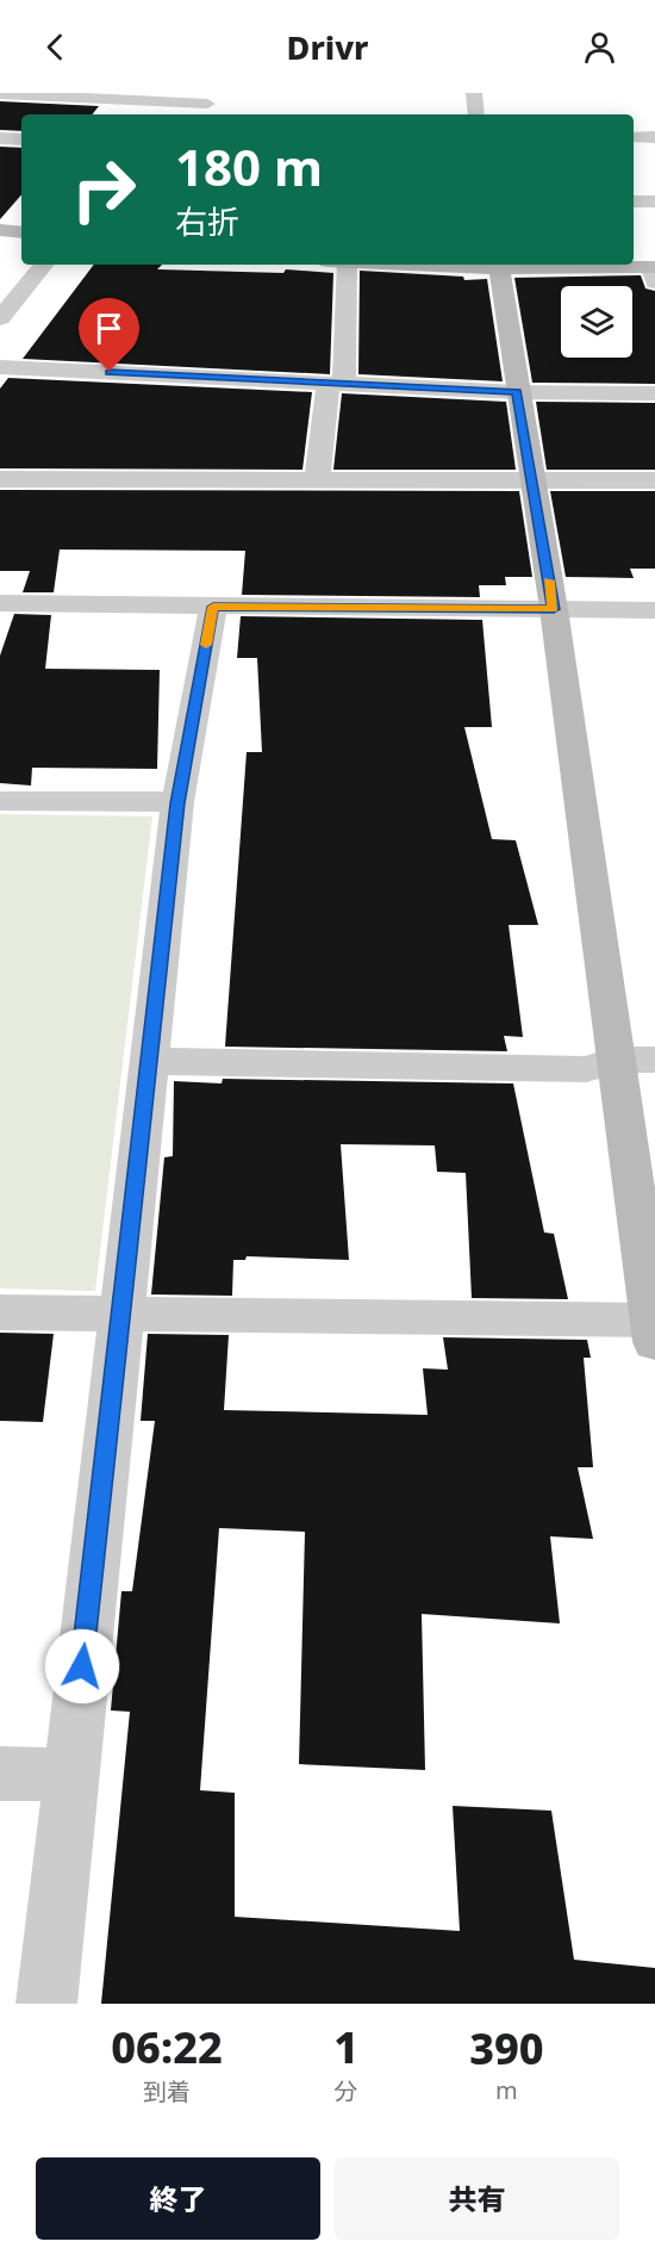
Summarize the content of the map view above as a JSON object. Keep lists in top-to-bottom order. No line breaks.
{"page":{"header":"Drivr","turn":["180 m","右折"],"eta":["06:22","到着","1","分","390","m"],"buttons":["終了","共有"]}}
